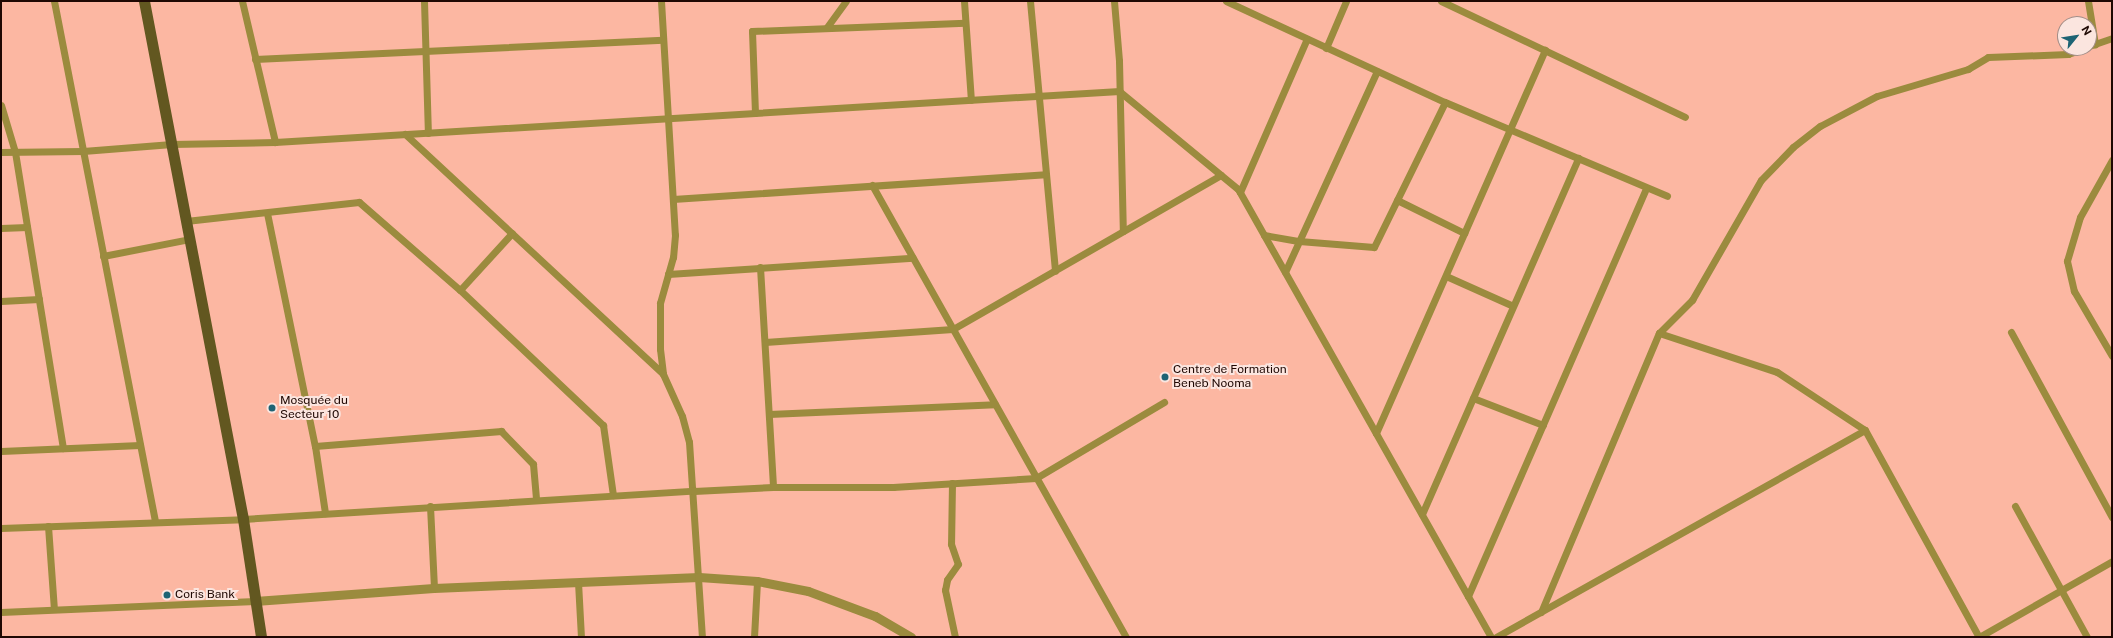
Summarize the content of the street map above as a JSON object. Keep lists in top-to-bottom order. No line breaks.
{"places":["Centre de Formation Beneb Nooma","Mosquée du Secteur 10","Coris Bank"],"north":"top right"}
